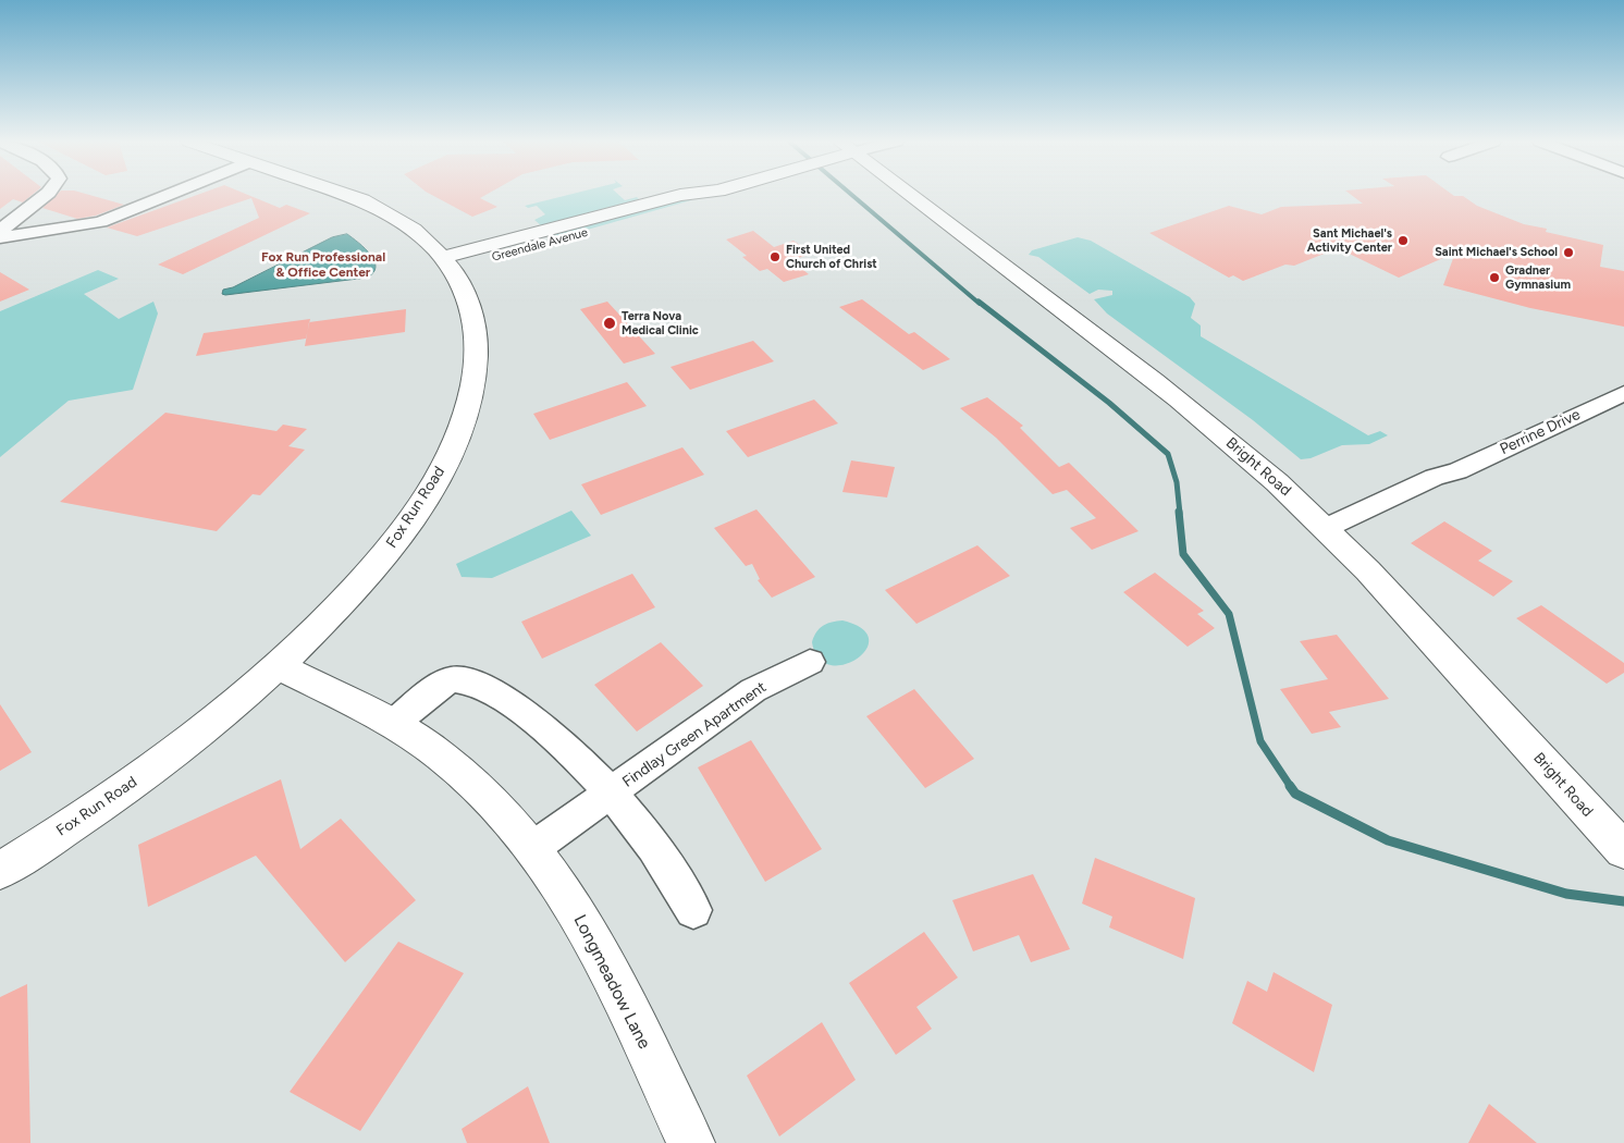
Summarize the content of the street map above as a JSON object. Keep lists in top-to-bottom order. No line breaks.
{"streets":{"street":["Greendale Avenue","Perrine Drive","Bright Road","Fox Run Road","Findlay Green Apartment","Longmeadow Lane"]},"crossings":[["Greendale Avenue","Fox Run Road"],["Perrine Drive","Bright Road"],["Fox Run Road","Longmeadow Lane"],["Findlay Green Apartment","Longmeadow Lane"]],"districts":["Fox Run Professional & Office Center"],"places":["Sant Michael's Activity Center","Saint Michael's School","First United Church of Christ","Gradner Gymnasium","Terra Nova Medical Clinic"]}
